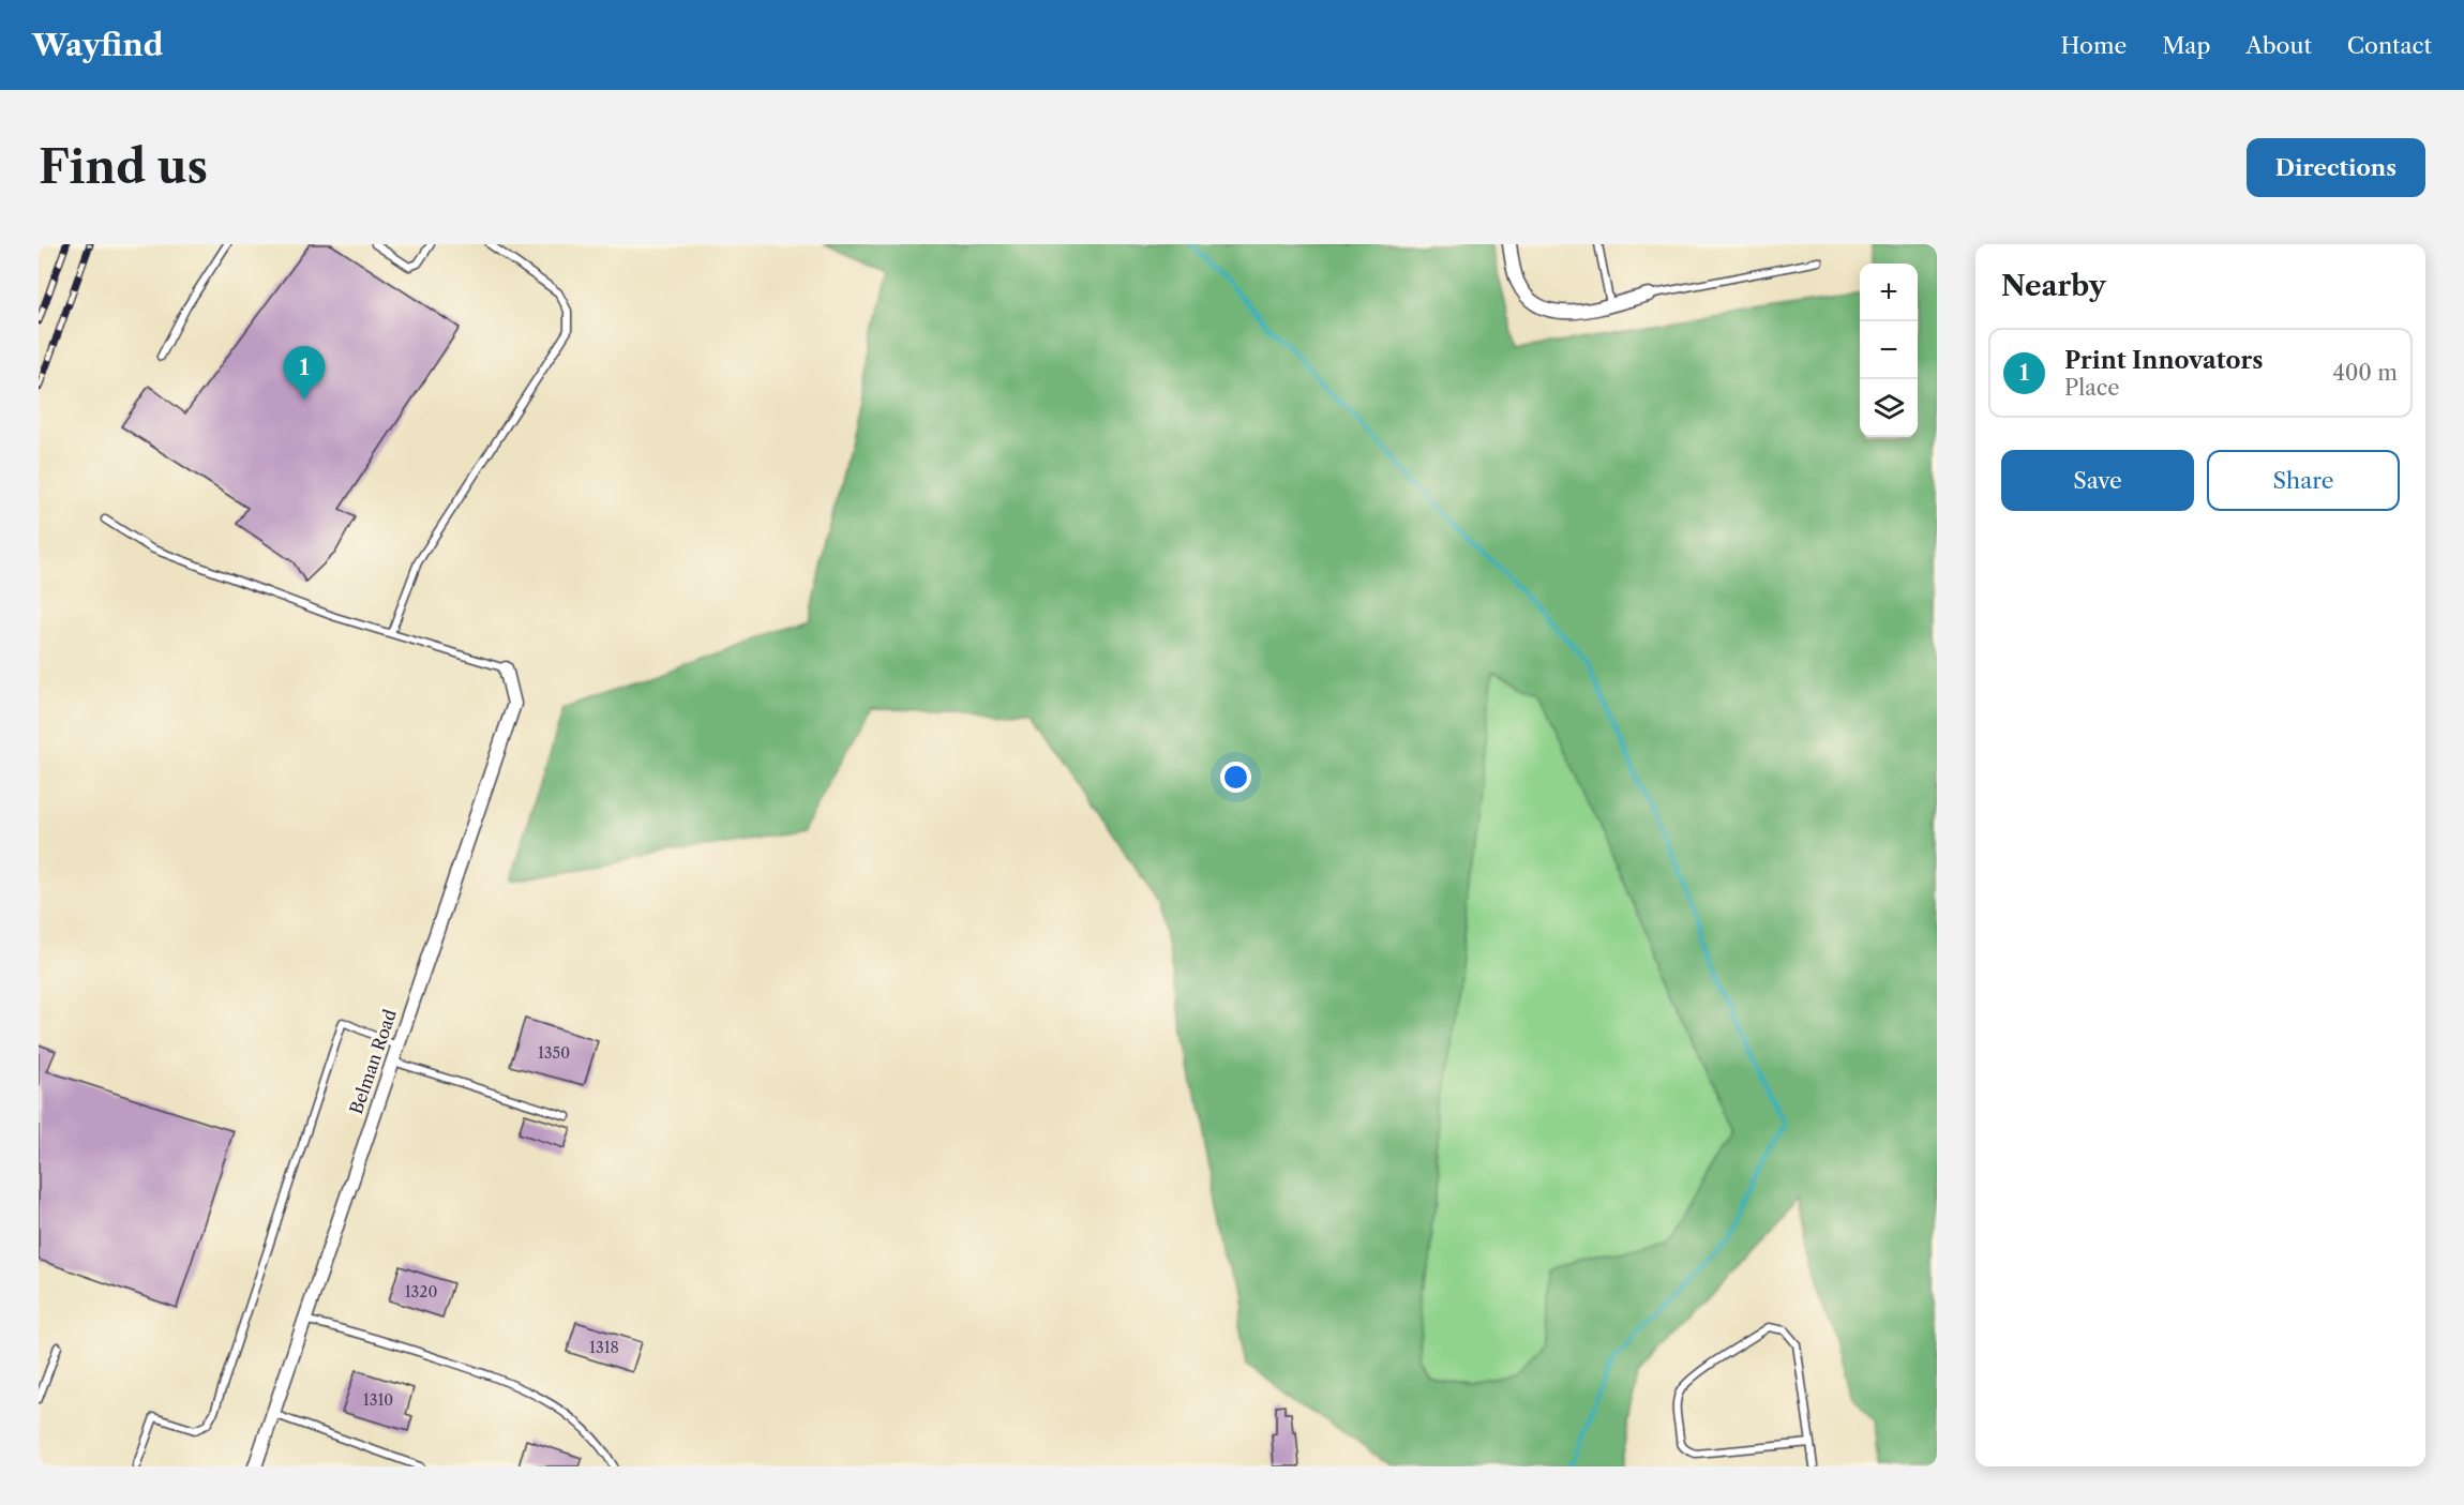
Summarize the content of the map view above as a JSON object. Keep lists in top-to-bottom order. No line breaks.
{"streets":{"street":["Belman Road"]},"house_numbers":["1350","1320","1318","1310"],"page":{"header":"Wayfind","nav":["Home","Map","About","Contact"],"buttons":["Directions",["Save","Share"]],"title":"Find us","heading":"Nearby","map_buttons":["+","−"],"list":[{"mark":"1","name":"Print Innovators","note":"Place","value":"400 m"}],"pins":"1"}}
